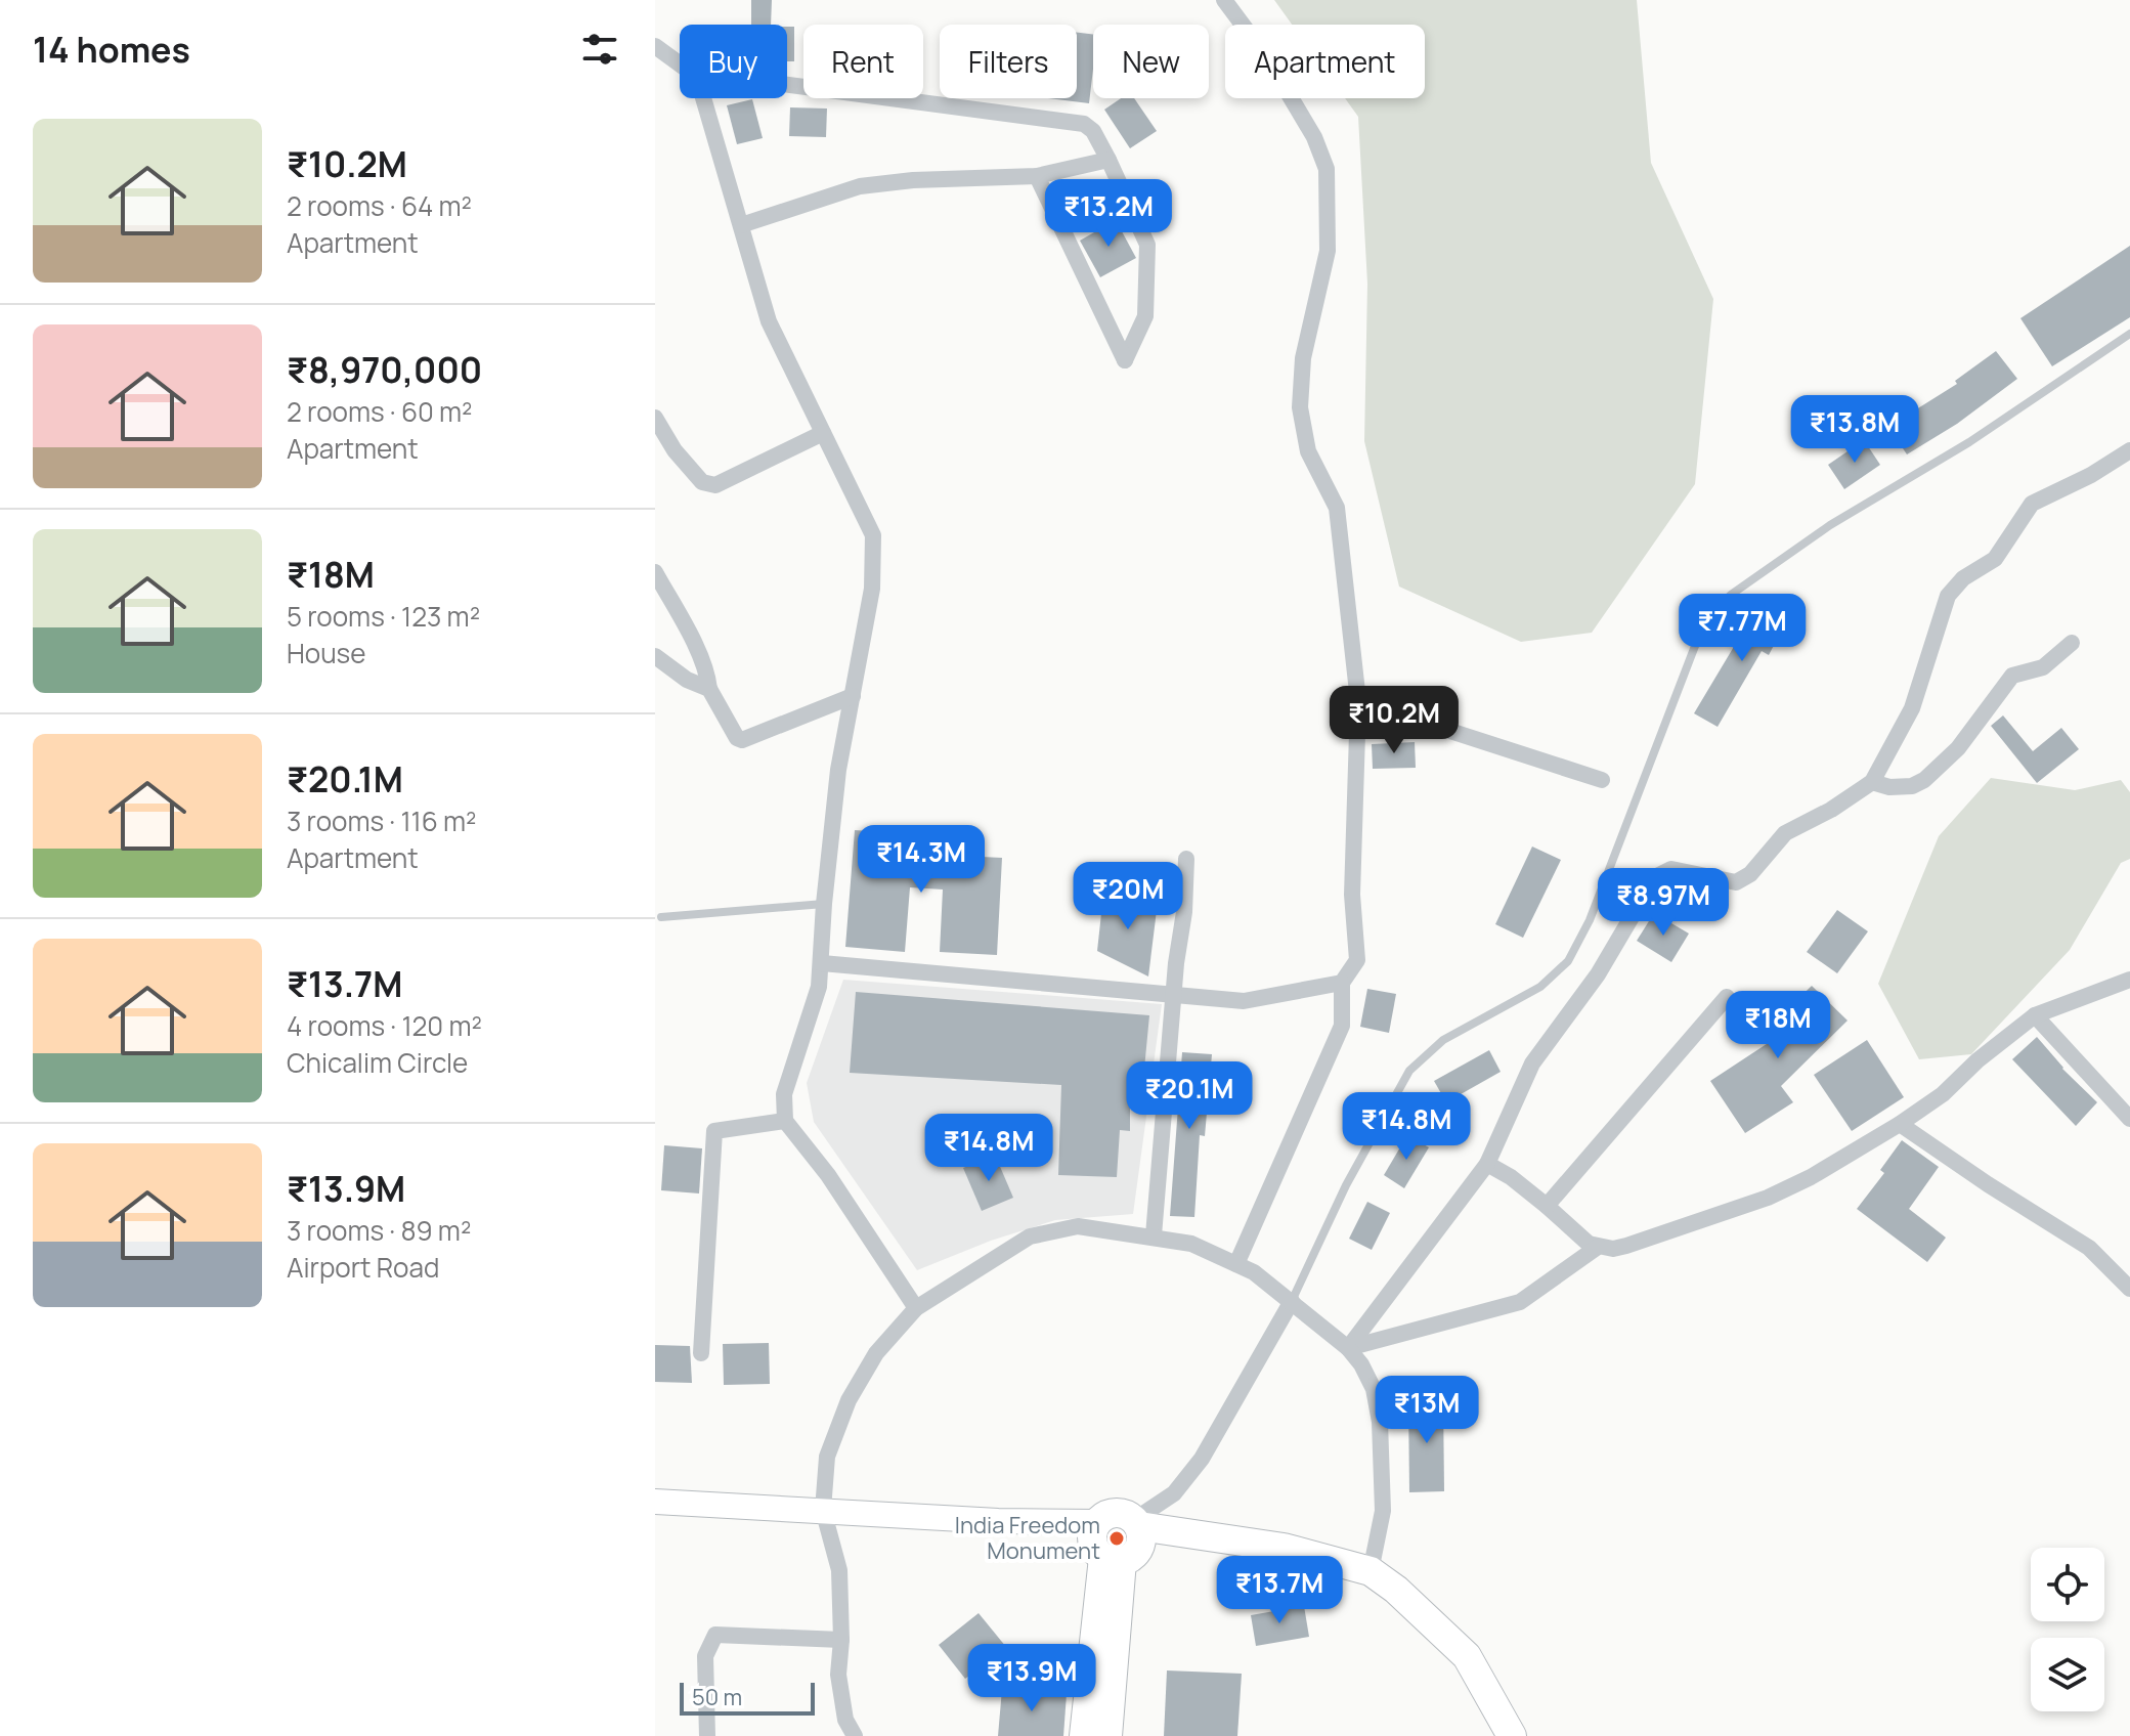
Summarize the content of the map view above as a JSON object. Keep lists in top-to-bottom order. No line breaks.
{"places":["India Freedom Monument"],"scale_bar":"50 m","page":{"heading":"14 homes","chip":["Buy","Rent","Filters","New","Apartment"],"list":[{"name":"₹10.2M","note":"2 rooms · 64 m² · Apartment"},{"name":"₹8,970,000","note":"2 rooms · 60 m² · Apartment"},{"name":"₹18M","note":"5 rooms · 123 m² · House"},{"name":"₹20.1M","note":"3 rooms · 116 m² · Apartment"},{"name":"₹13.7M","note":"4 rooms · 120 m² · Chicalim Circle"},{"name":"₹13.9M","note":"3 rooms · 89 m² · Airport Road"}],"price":["₹13.2M","₹13.8M","₹7.77M","₹10.2M","₹14.3M","₹20M","₹8.97M","₹18M","₹20.1M","₹14.8M","₹14.8M","₹13M","₹13.7M","₹13.9M"],"scale":"50 m"}}
